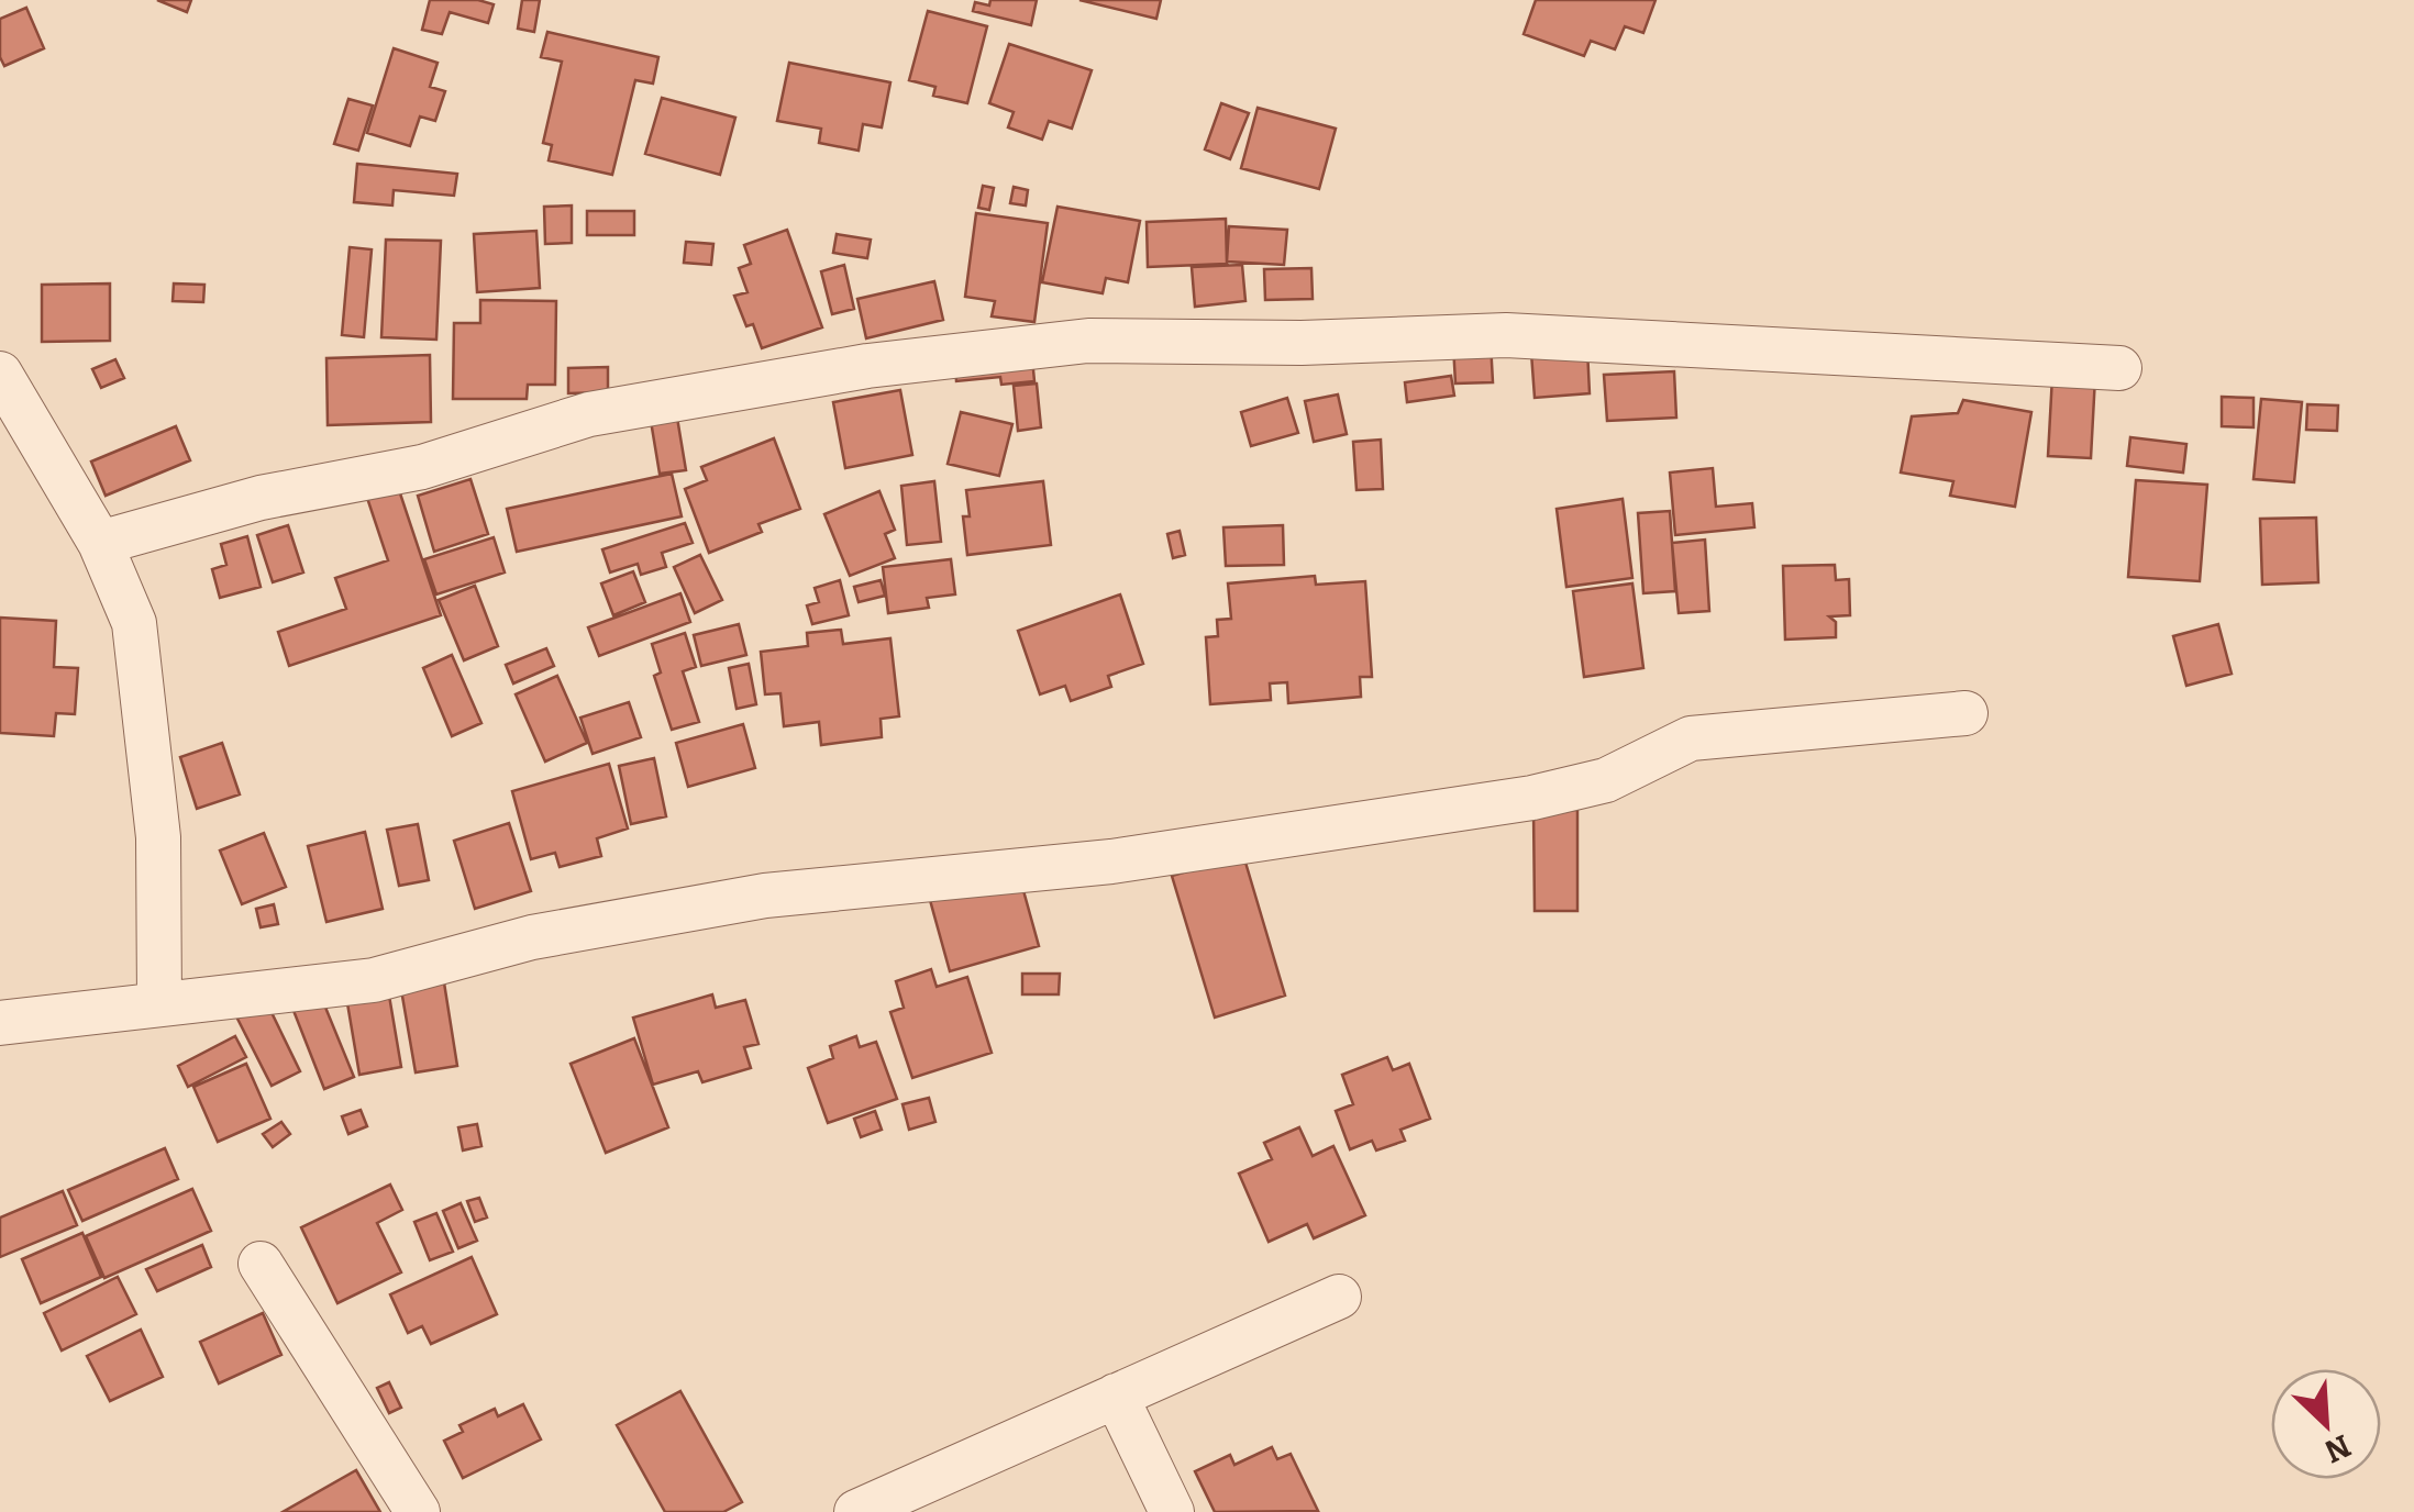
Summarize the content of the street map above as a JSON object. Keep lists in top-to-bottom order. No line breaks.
{"north":"bottom right"}
